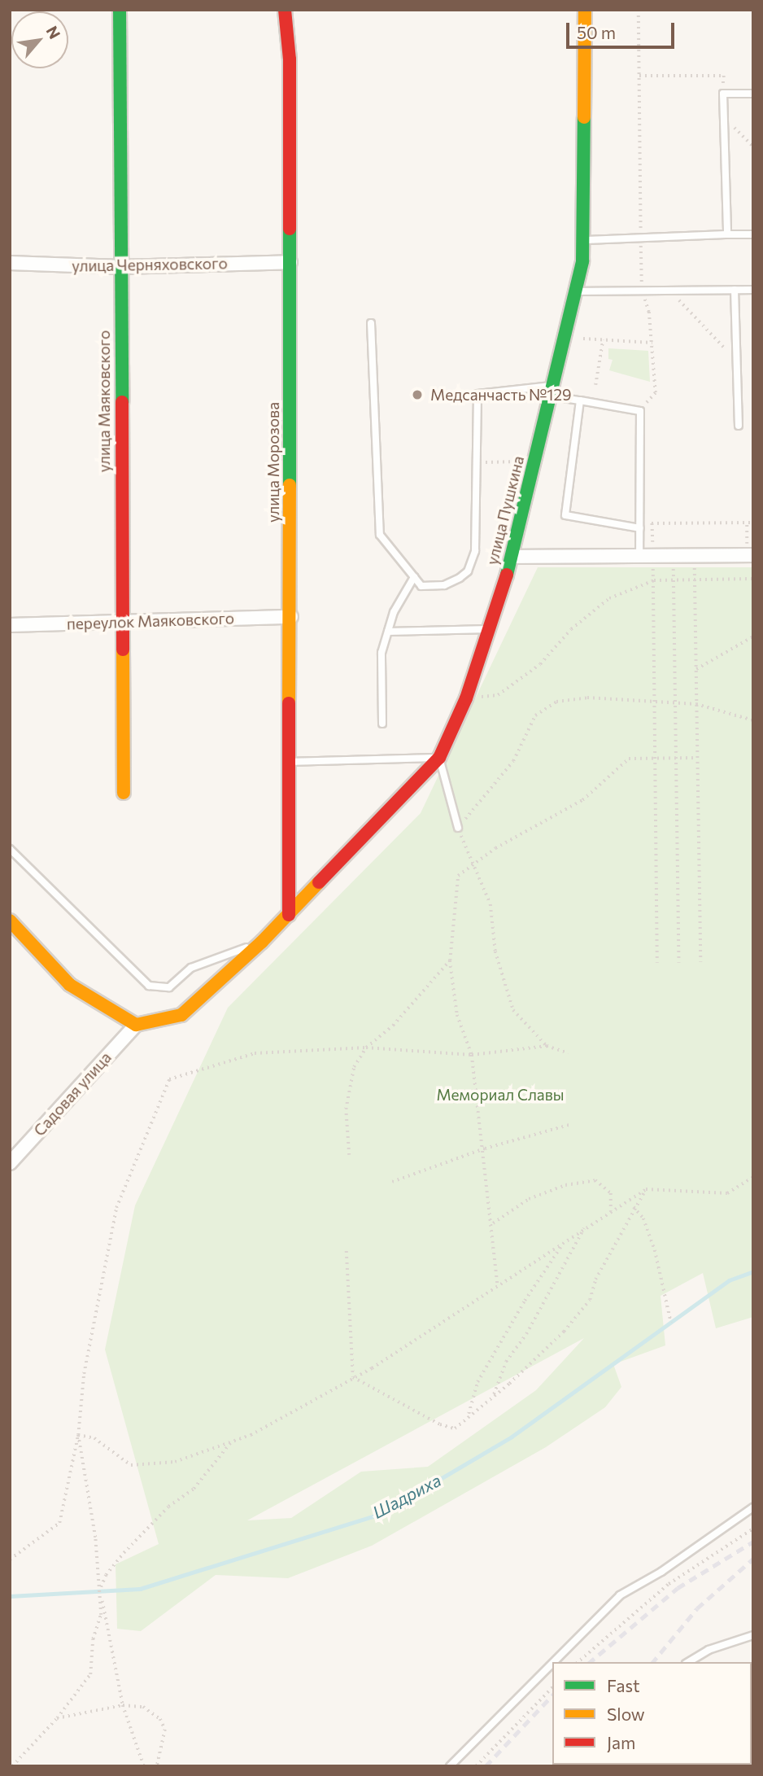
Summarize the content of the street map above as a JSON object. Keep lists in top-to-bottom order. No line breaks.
{"streets":{"street":["улица Черняховского","улица Маяковского","улица Морозова","улица Пушкина","переулок Маяковского","Садовая улица"]},"crossings":[["улица Черняховского","улица Маяковского"],["улица Черняховского","улица Морозова"],["улица Маяковского","переулок Маяковского"],["улица Морозова","улица Пушкина"],["улица Морозова","переулок Маяковского"],["улица Пушкина","Садовая улица"]],"water":["Шадриха"],"parks":["Мемориал Славы"],"places":["Медсанчасть №129"],"legend":["Fast","Slow","Jam"],"scale_bar":"50 m","north":"top right"}
